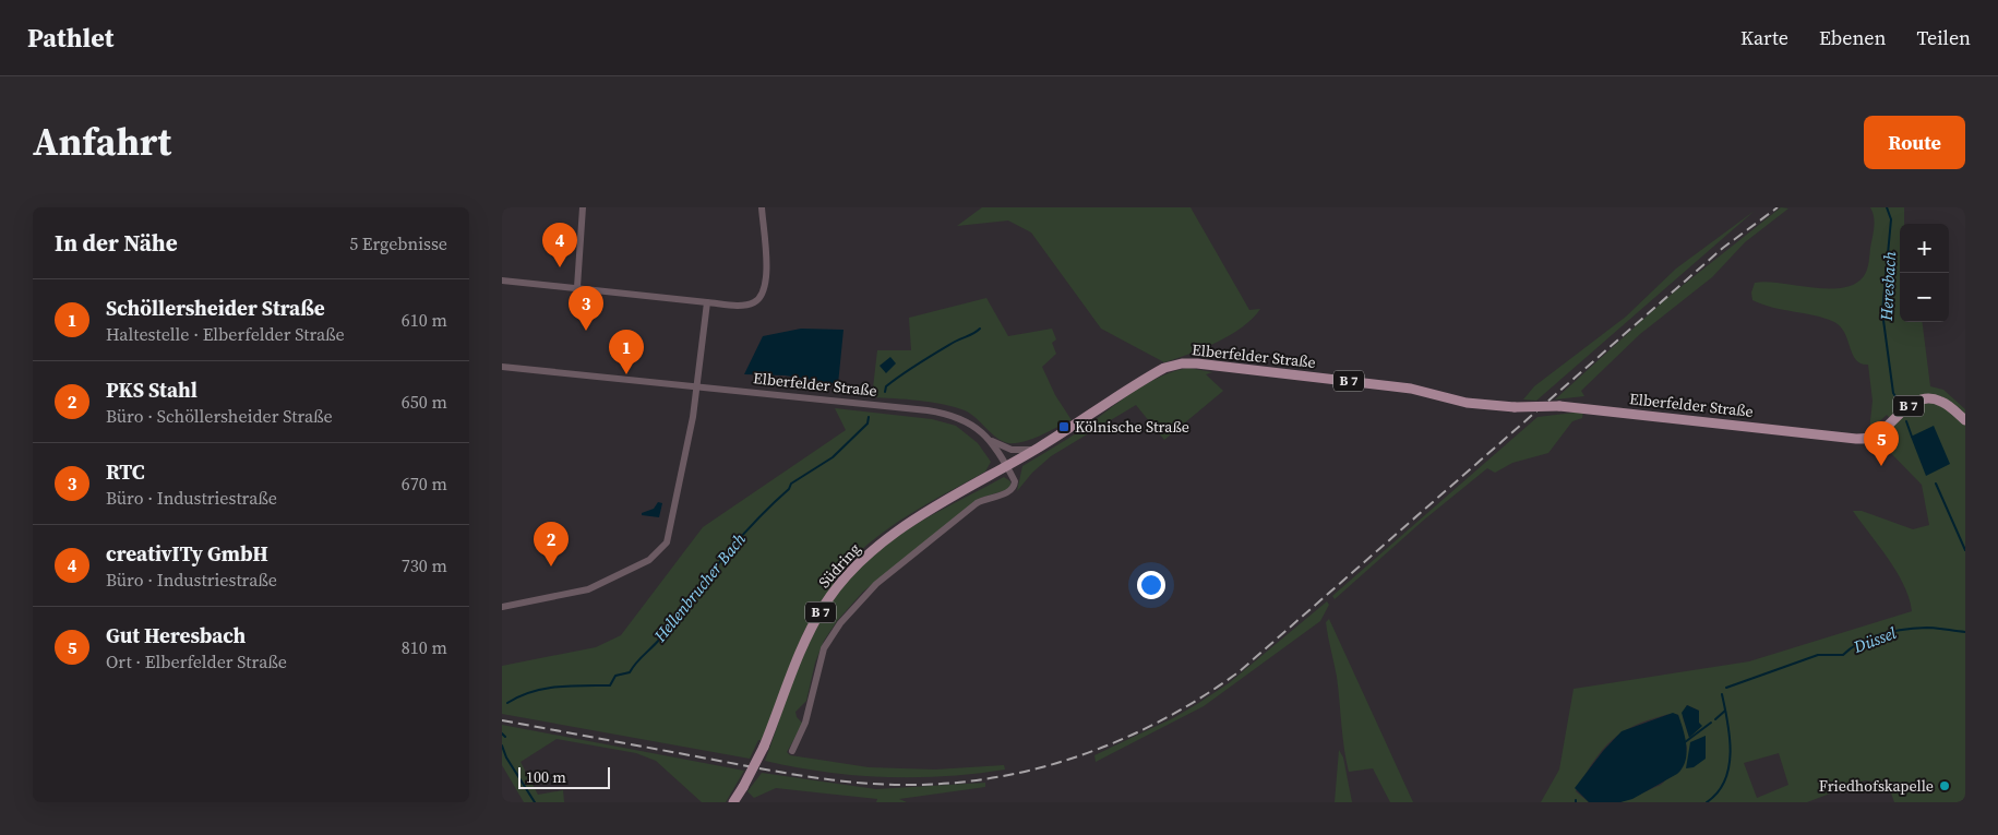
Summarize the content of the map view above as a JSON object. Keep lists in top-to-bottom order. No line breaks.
{"streets":{"main road":["Elberfelder Straße","B 7","Südring"]},"crossings":[["Elberfelder Straße","Südring"]],"water":["Heresbach","Hellenbrucher Bach","Düssel"],"places":{"transit":["Kölnische Straße"],"other":["Friedhofskapelle"]},"scale_bar":"100 m","page":{"header":"Pathlet","nav":["Karte","Ebenen","Teilen"],"title":"Anfahrt","buttons":"Route","heading":["In der Nähe","5 Ergebnisse"],"pins":["4","3","1","5","2"],"map_buttons":["+","−"],"list":[{"mark":"1","name":"Schöllersheider Straße","note":"Haltestelle · Elberfelder Straße","value":"610 m"},{"mark":"2","name":"PKS Stahl","note":"Büro · Schöllersheider Straße","value":"650 m"},{"mark":"3","name":"RTC","note":"Büro · Industriestraße","value":"670 m"},{"mark":"4","name":"creativITy GmbH","note":"Büro · Industriestraße","value":"730 m"},{"mark":"5","name":"Gut Heresbach","note":"Ort · Elberfelder Straße","value":"810 m"}],"scale":"100 m"}}
